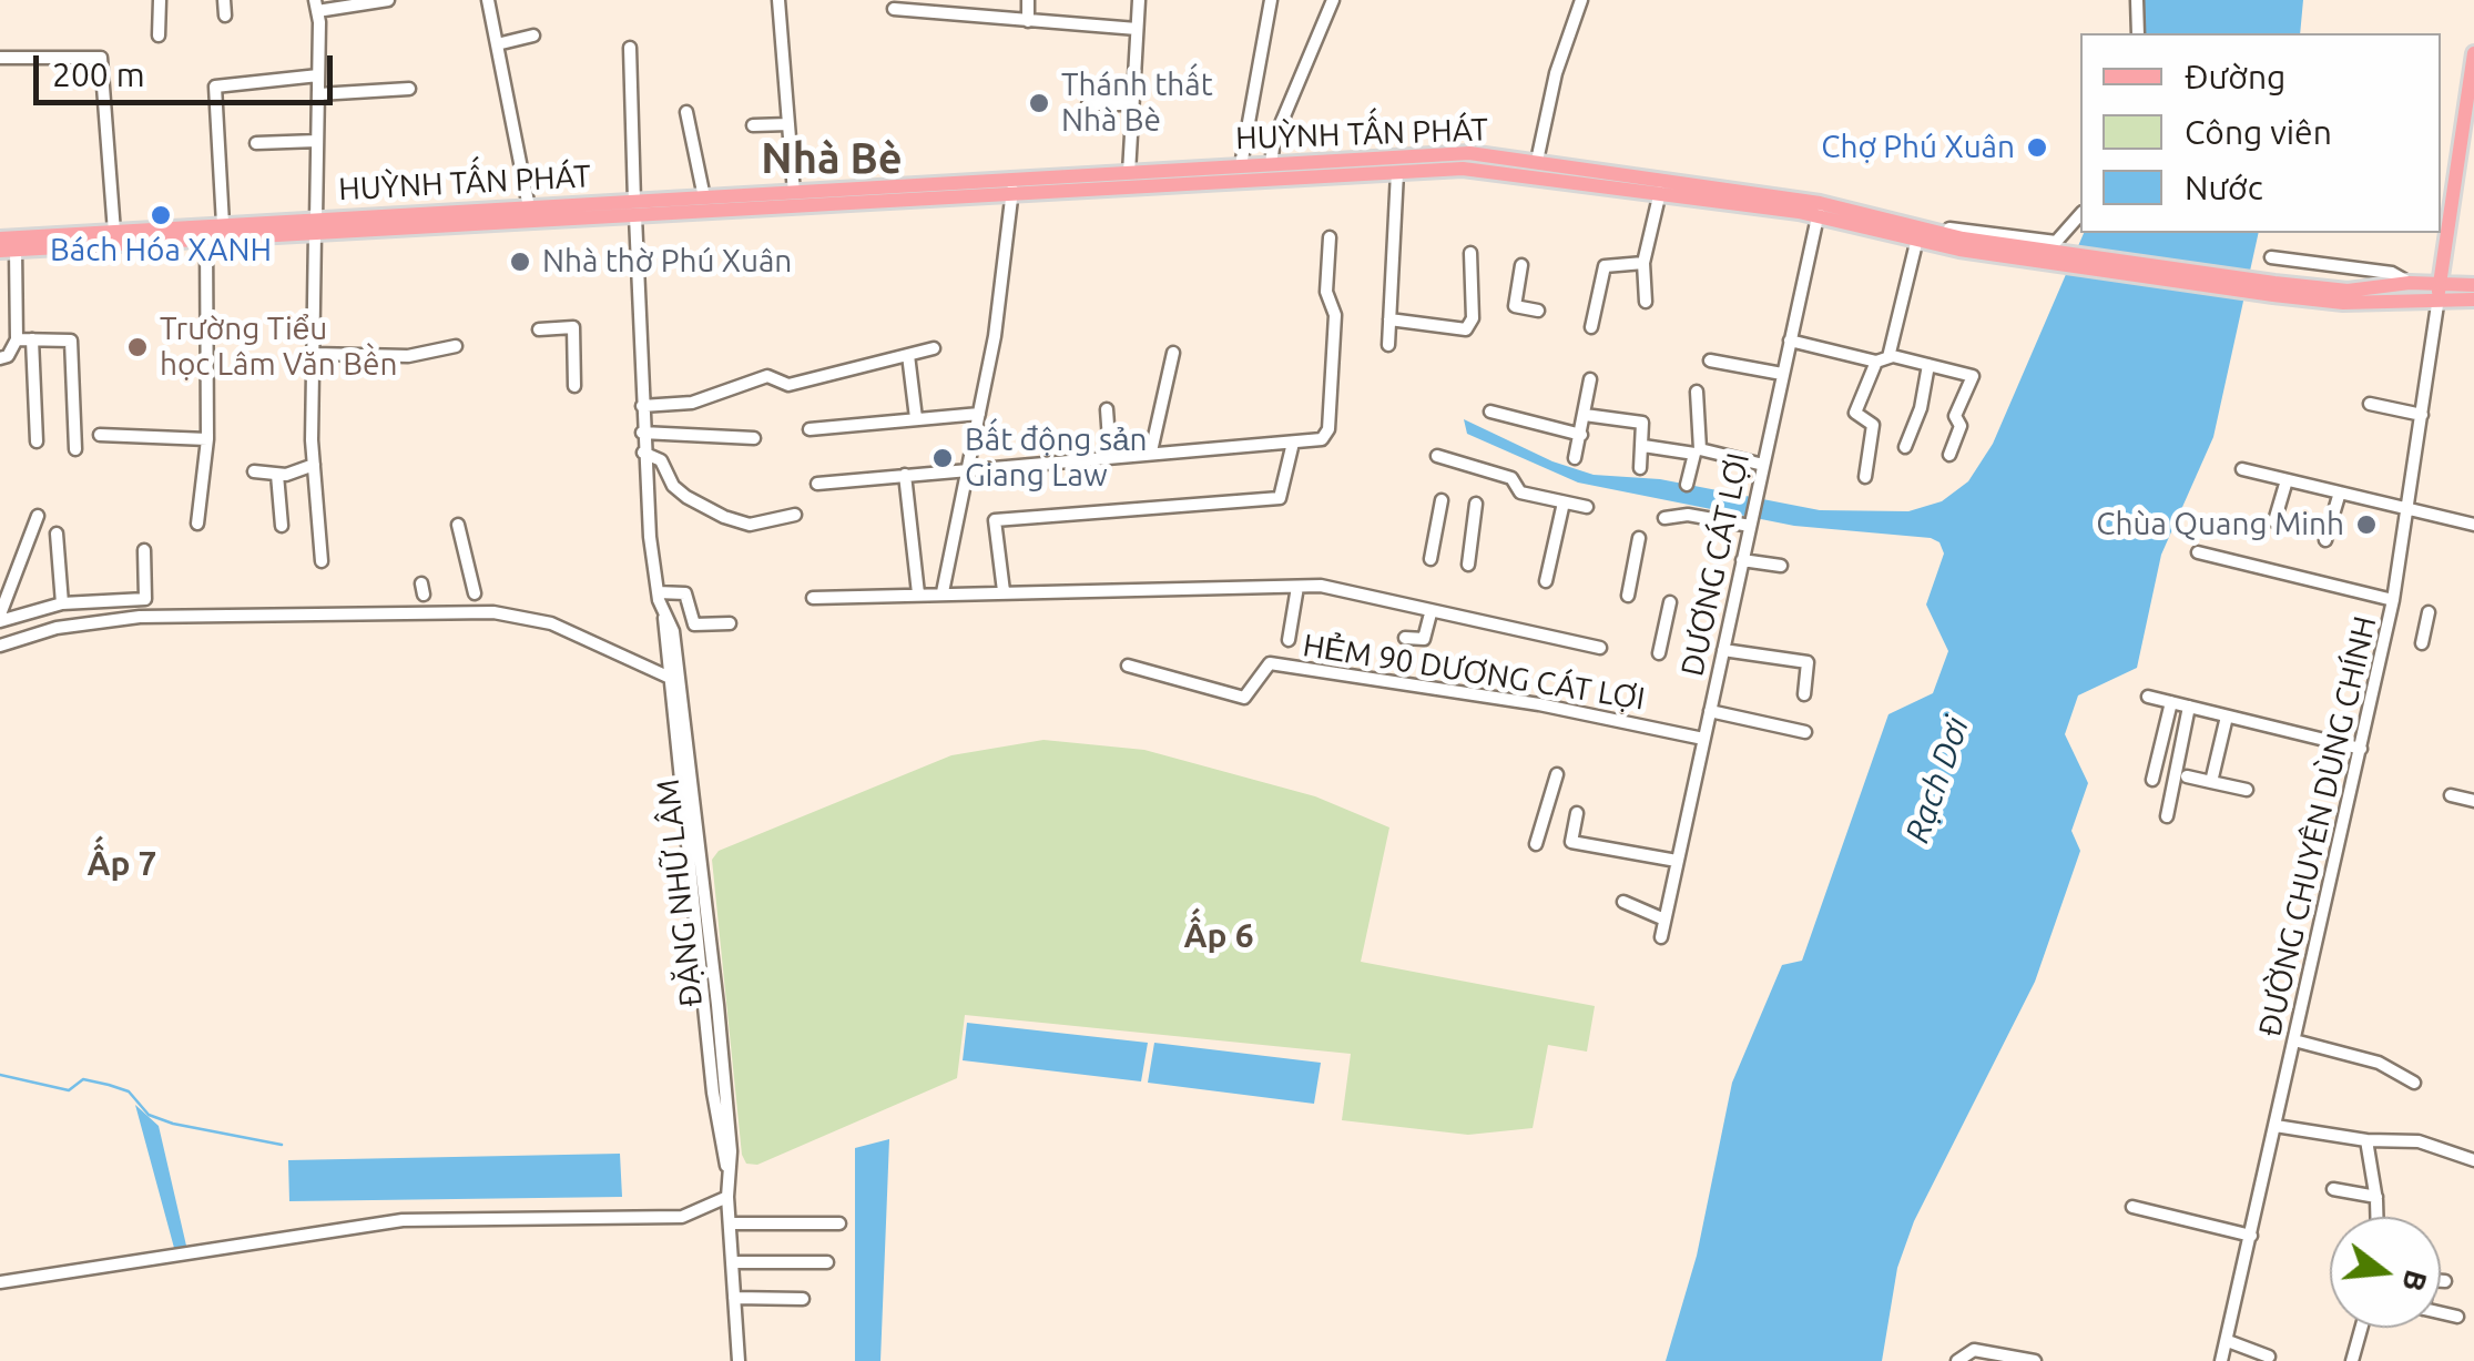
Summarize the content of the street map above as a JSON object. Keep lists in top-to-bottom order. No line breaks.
{"streets":{"main road":["HUỲNH TẤN PHÁT"],"street":["DƯƠNG CÁT LỢI","HẺM 90 DƯƠNG CÁT LỢI","ĐƯỜNG CHUYÊN DÙNG CHÍNH","ĐẶNG NHỮ LÂM"]},"crossings":[["HUỲNH TẤN PHÁT","DƯƠNG CÁT LỢI"],["HUỲNH TẤN PHÁT","ĐẶNG NHỮ LÂM"],["DƯƠNG CÁT LỢI","HẺM 90 DƯƠNG CÁT LỢI"]],"districts":["Nhà Bè","Ấp 7","Ấp 6"],"water":["Rạch Dơi"],"places":["Thánh thất Nhà Bè","Chợ Phú Xuân","Bách Hóa XANH","Nhà thờ Phú Xuân","Trường Tiểu học Lâm Văn Bền","Bất động sản Giang Law","Chùa Quang Minh"],"legend":["Đường","Công viên","Nước"],"scale_bar":"200 m","north":"right"}
